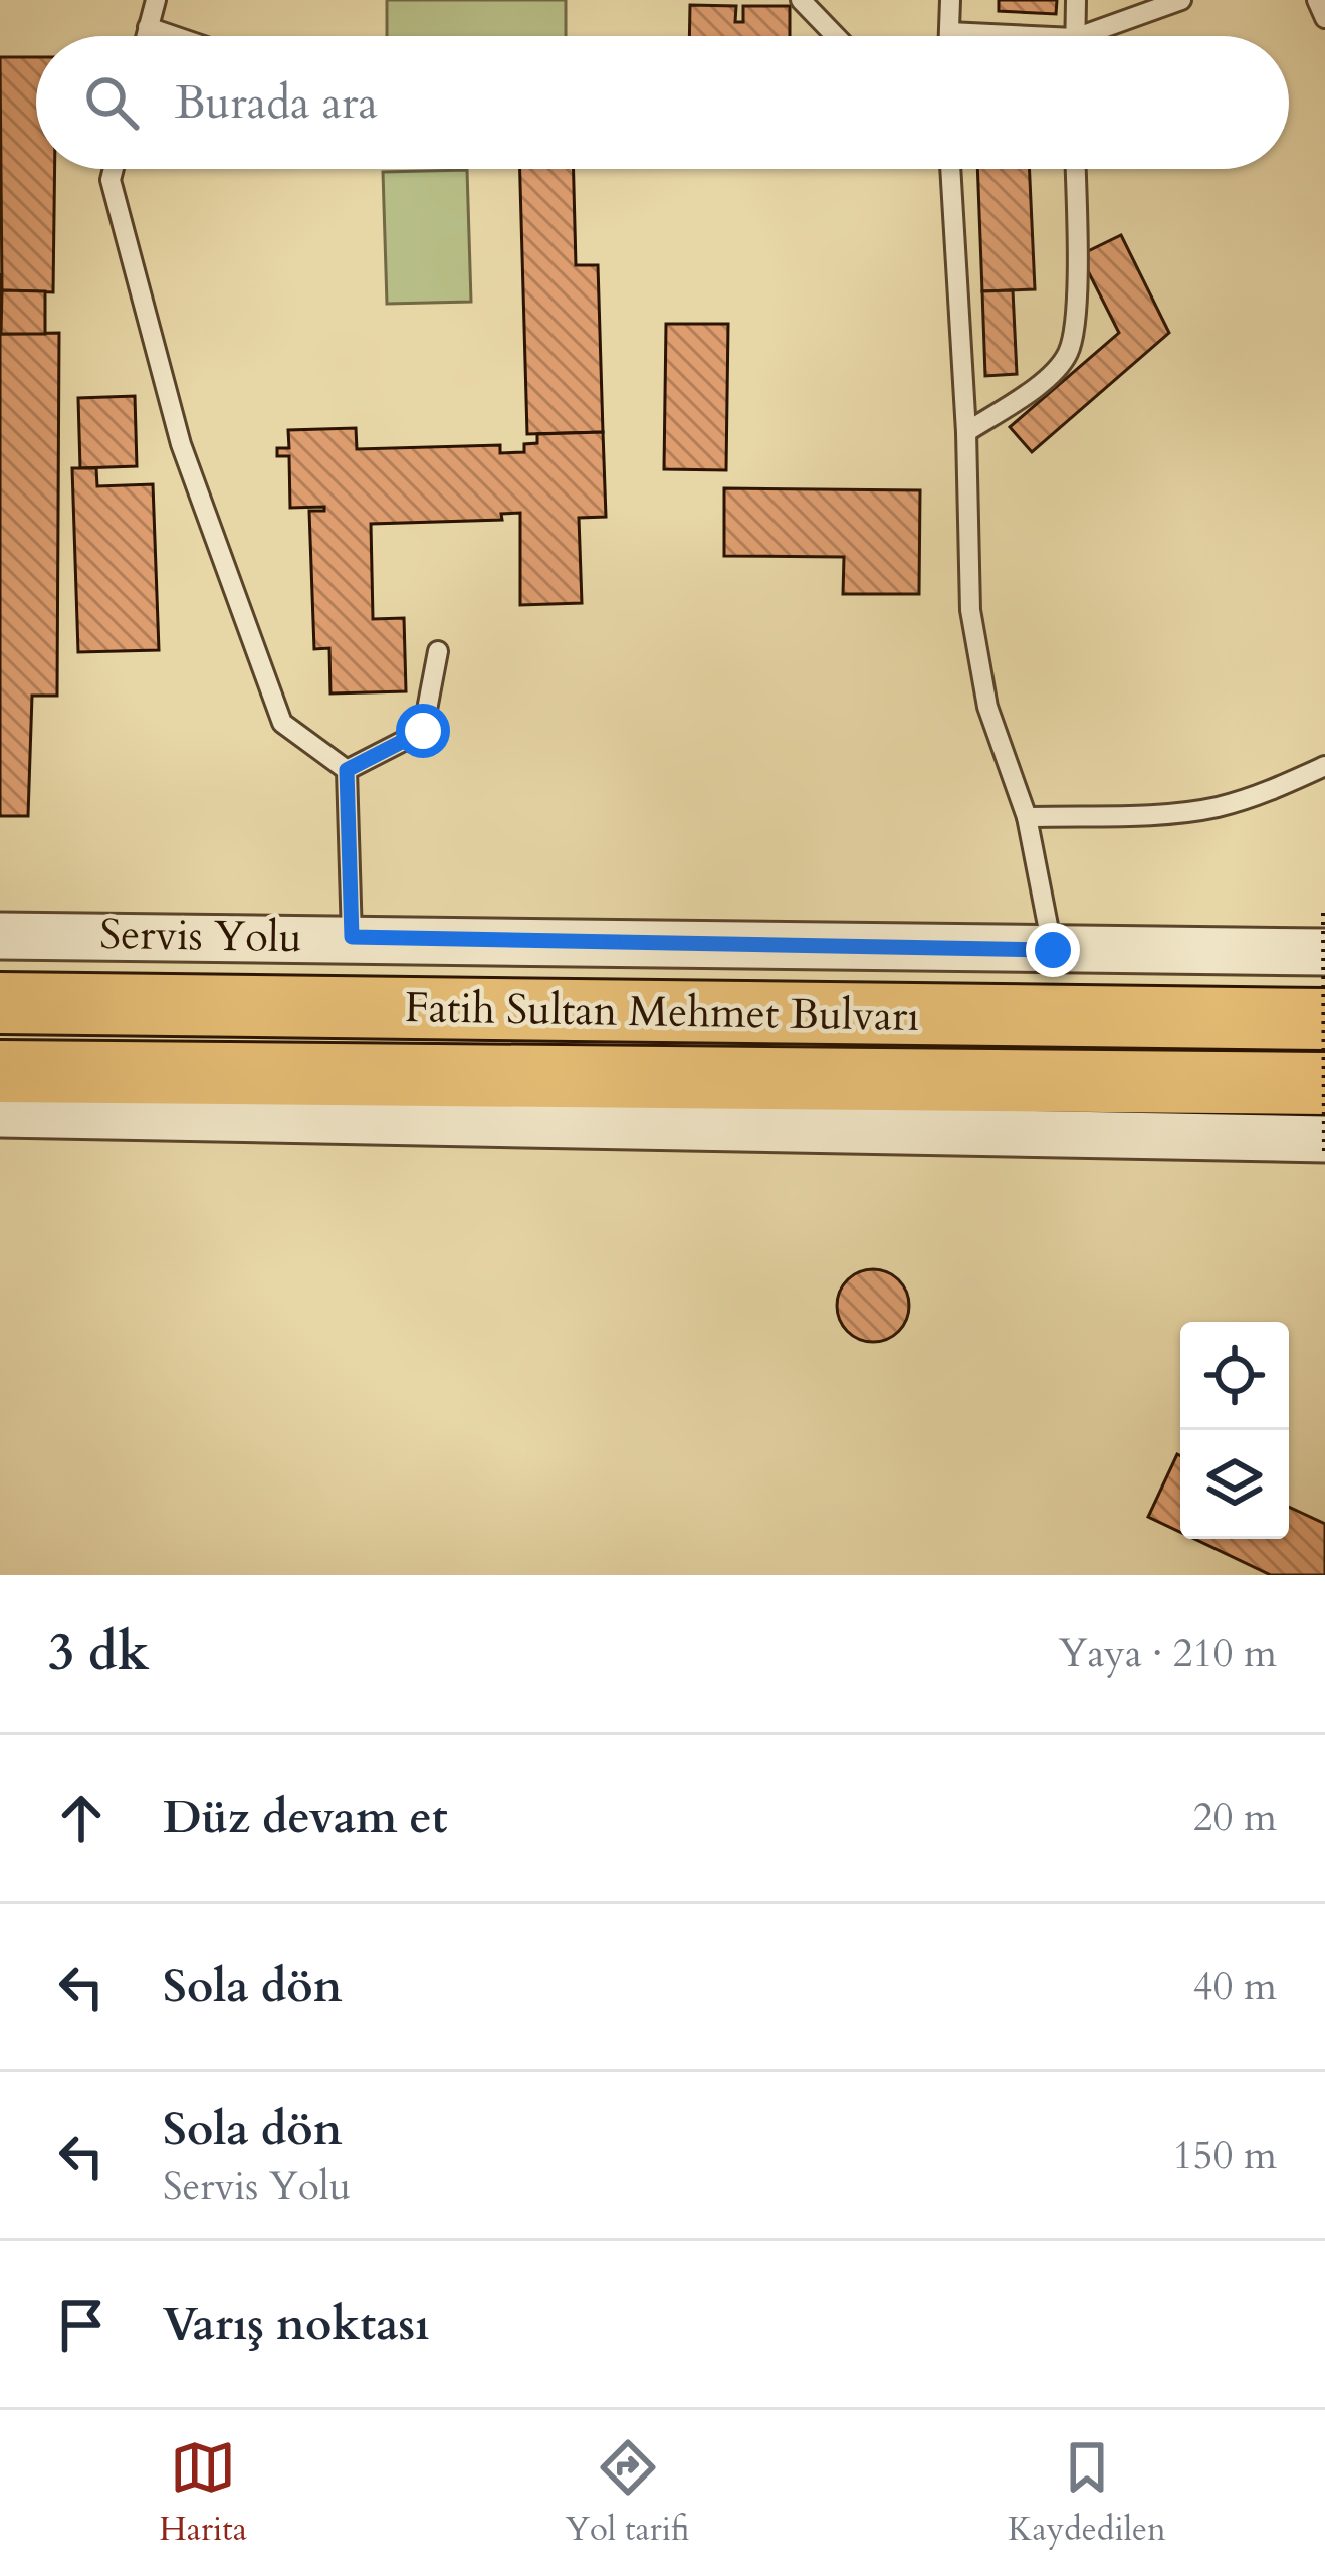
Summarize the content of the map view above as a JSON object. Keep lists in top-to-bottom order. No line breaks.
{"streets":{"highway":["Fatih Sultan Mehmet Bulvarı"],"street":["Servis Yolu"]},"page":{"search":"Burada ara","heading":["3 dk","Yaya · 210 m"],"list":[["Düz devam et","20 m"],["Sola dön","40 m"],["Sola dön","Servis Yolu","150 m"],"Varış noktası"],"nav":["Harita","Yol tarifi","Kaydedilen"]}}
